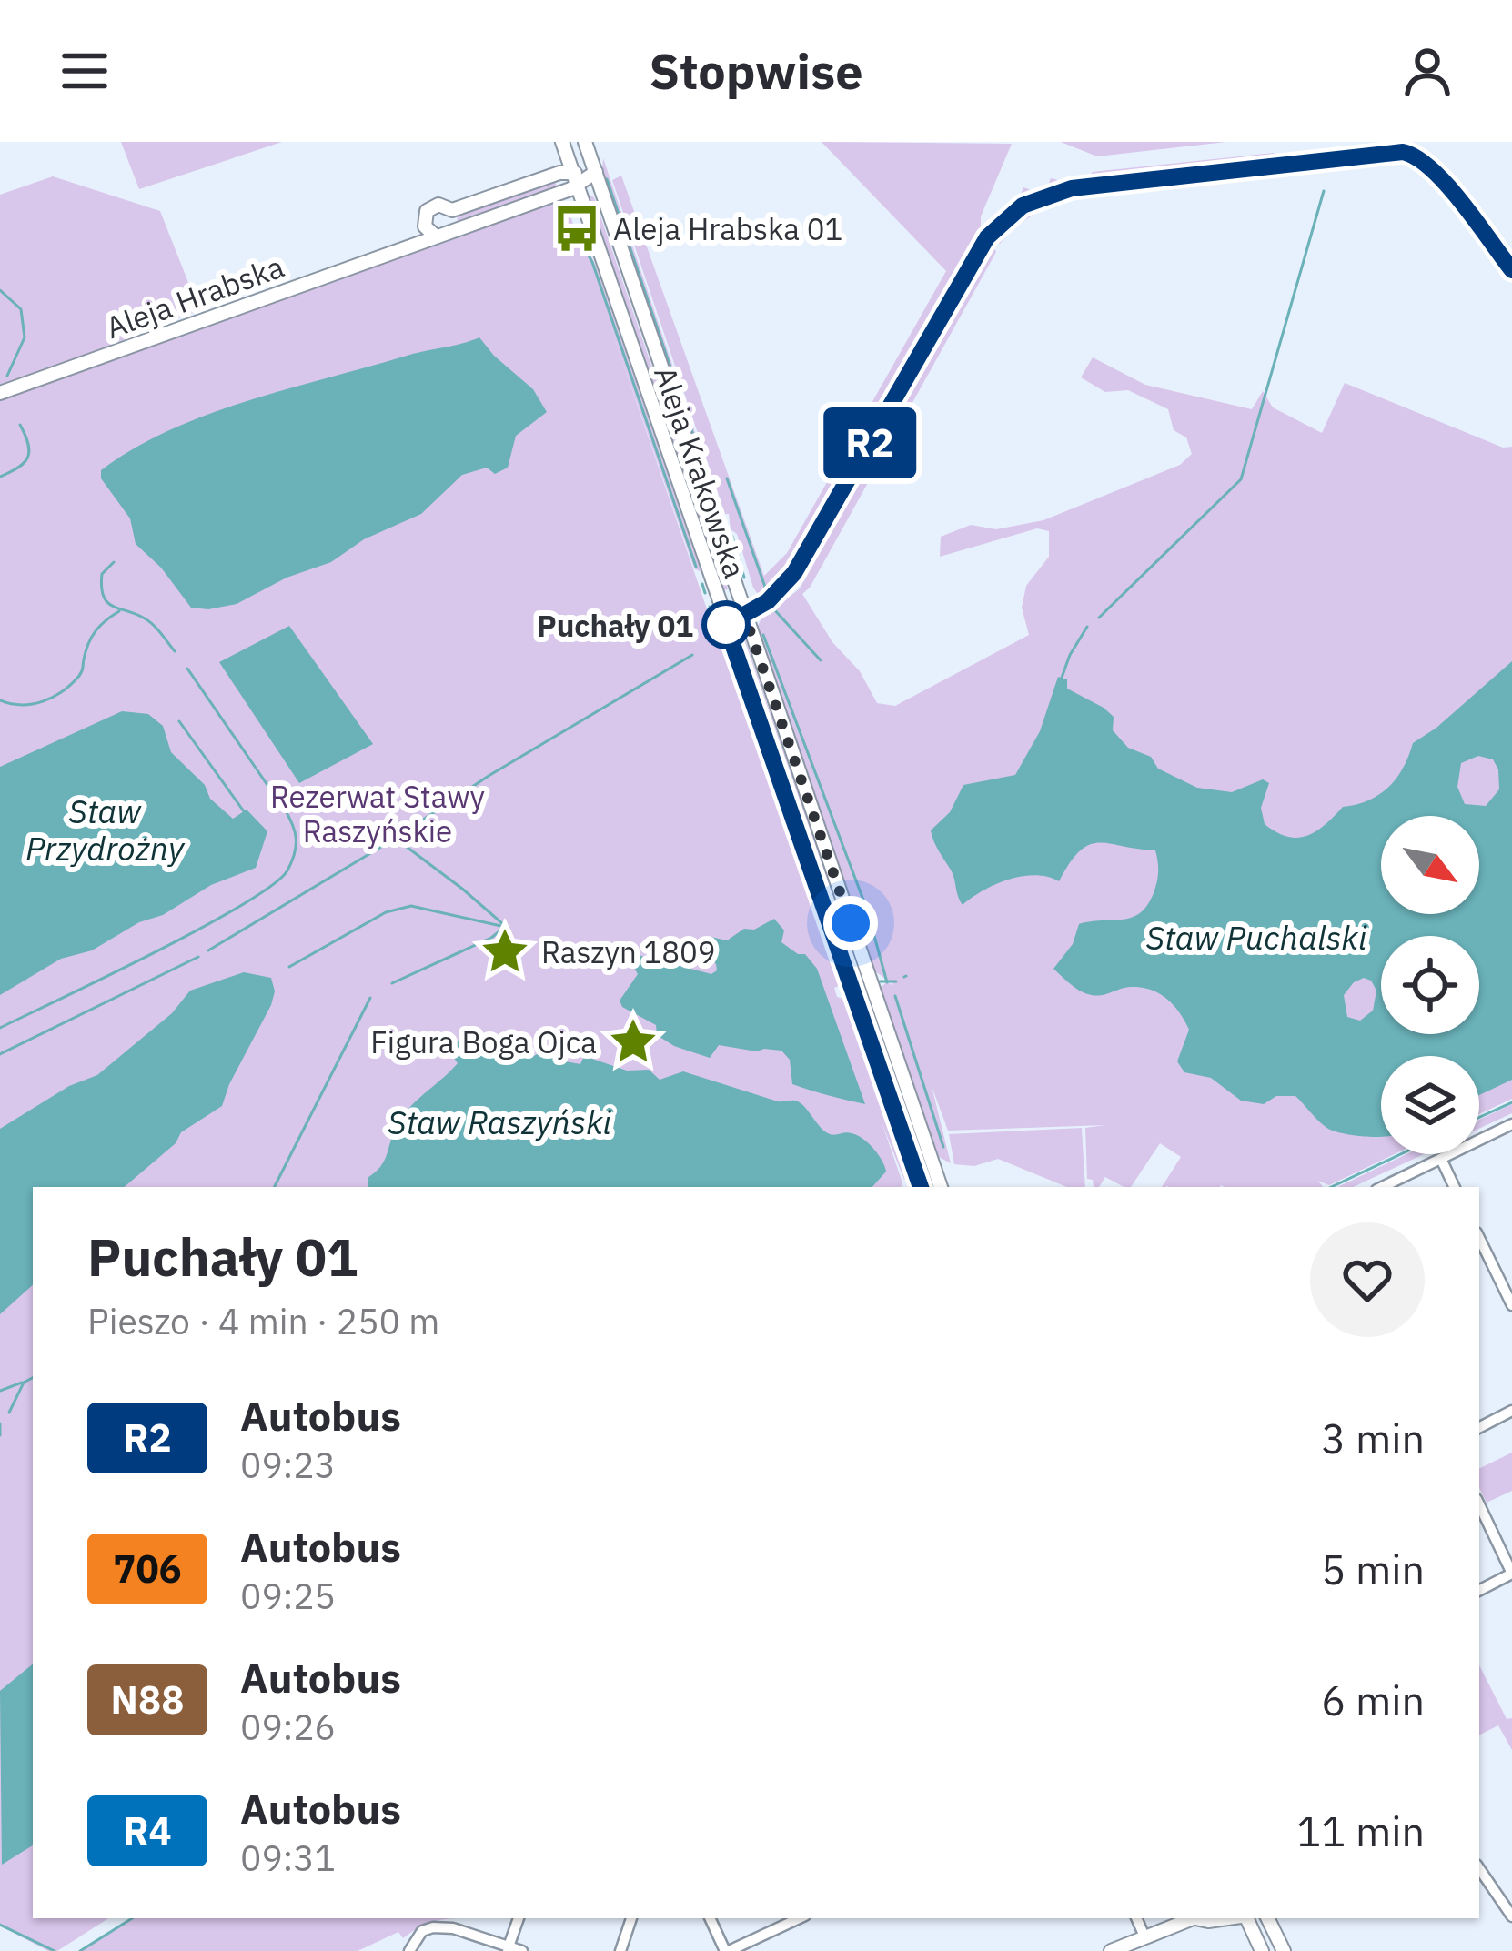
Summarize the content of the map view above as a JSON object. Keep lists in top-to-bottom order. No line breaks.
{"streets":{"main road":["Aleja Hrabska","Aleja Krakowska"]},"water":["Staw Przydrożny","Staw Puchalski","Staw Raszyński"],"parks":["Rezerwat Stawy Raszyńskie"],"places":{"bus stop":["Aleja Hrabska 01"],"other":["Puchały 01"],"place":["Raszyn 1809","Figura Boga Ojca"]},"lines":["bus line R2"],"north":"bottom right","page":{"header":"Stopwise","on_map":"R2","heading":["Puchały 01","Pieszo · 4 min · 250 m"],"list":[{"mark":"R2","name":"Autobus","note":"09:23","value":"3 min"},{"mark":"706","name":"Autobus","note":"09:25","value":"5 min"},{"mark":"N88","name":"Autobus","note":"09:26","value":"6 min"},{"mark":"R4","name":"Autobus","note":"09:31","value":"11 min"}]}}
